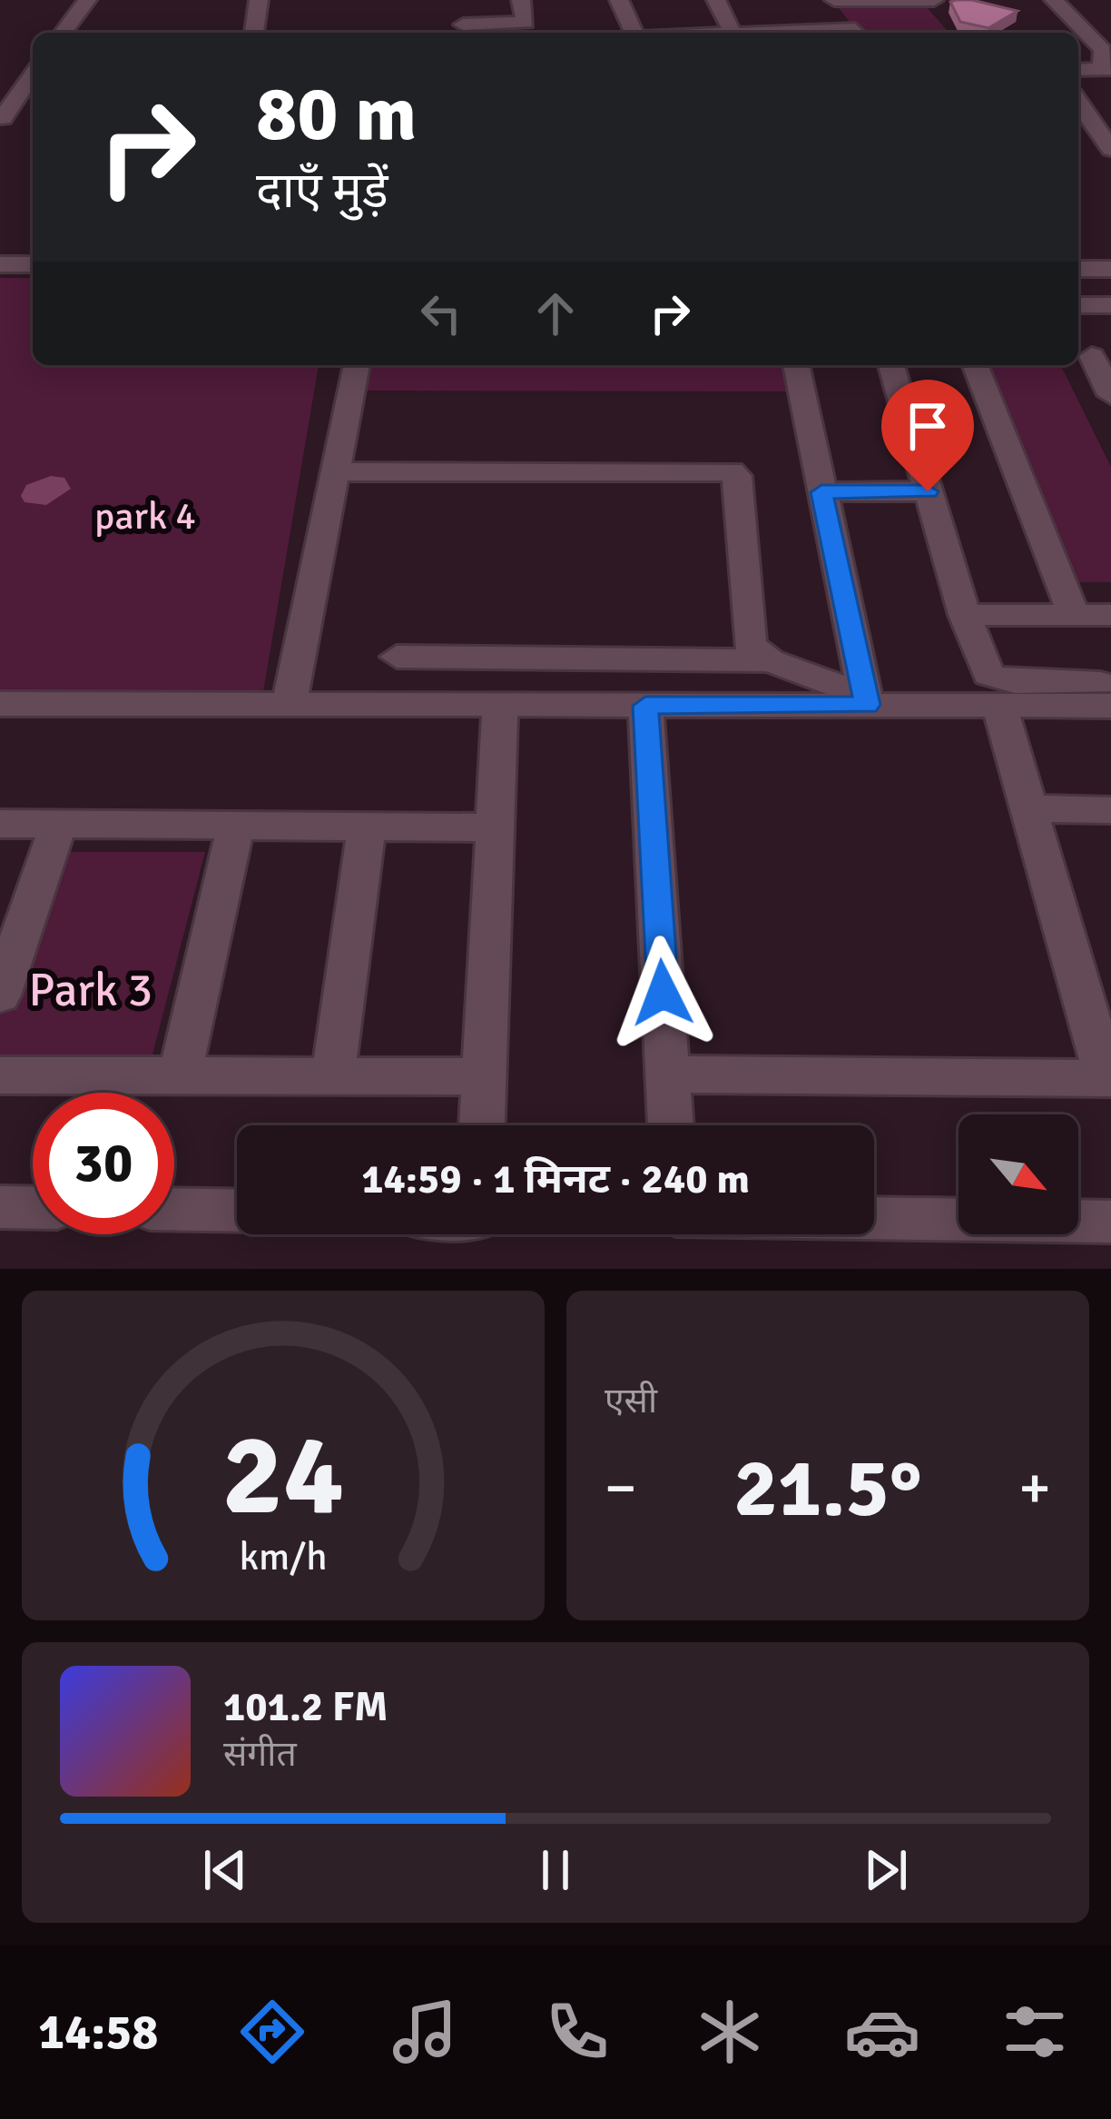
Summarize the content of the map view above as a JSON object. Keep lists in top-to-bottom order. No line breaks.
{"parks":["park 4","Park 3"],"north":"bottom right","page":{"turn":["80 m","दाएँ मुड़ें"],"limit":"30","trip":"14:59 · 1 मिनट · 240 m","tile":"एसी","heat":["−","21.5°","+"],"song":["101.2 FM","संगीत"],"tabs":"14:58","gauge":["24","km/h"]}}
